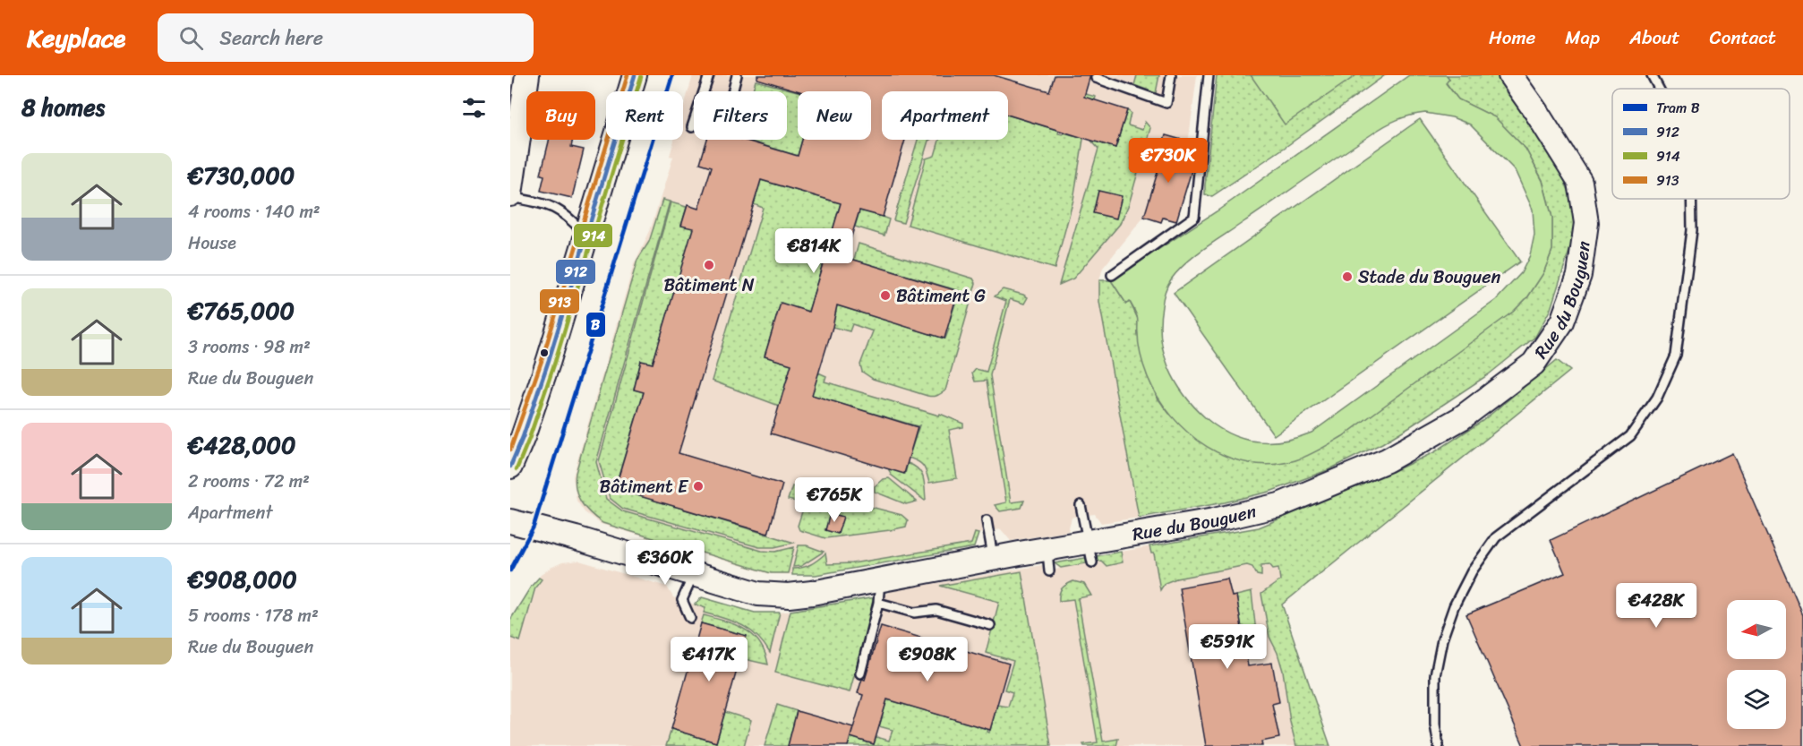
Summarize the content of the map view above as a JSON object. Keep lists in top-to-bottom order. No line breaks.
{"streets":{"street":["Rue du Bouguen"]},"places":["Bâtiment N","Stade du Bouguen","Bâtiment G","Bâtiment E"],"lines":["tram line B","transit line 912","transit line 913","transit line 914"],"legend":["Tram B","912","914","913"],"north":"left","page":{"header":"Keyplace","search":"Search here","nav":["Home","Map","About","Contact"],"heading":"8 homes","chip":["Buy","Rent","Filters","New","Apartment"],"price":["€730K","€814K","€765K","€360K","€428K","€591K","€417K","€908K"],"list":[{"name":"€730,000","note":"4 rooms · 140 m² · House"},{"name":"€765,000","note":"3 rooms · 98 m² · Rue du Bouguen"},{"name":"€428,000","note":"2 rooms · 72 m² · Apartment"},{"name":"€908,000","note":"5 rooms · 178 m² · Rue du Bouguen"}]}}
